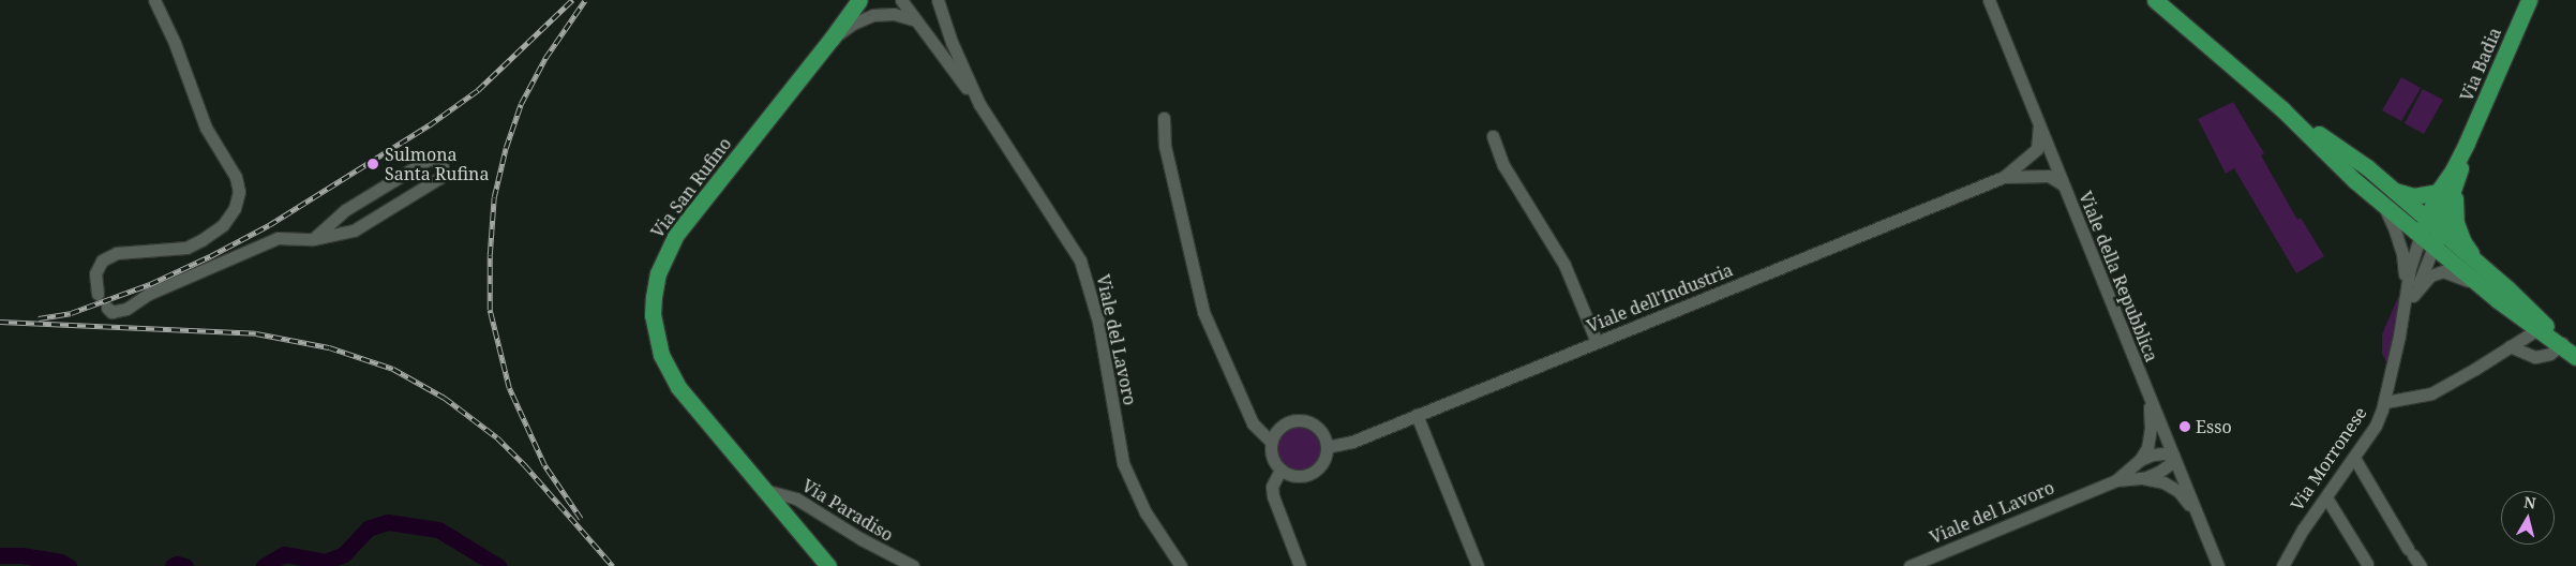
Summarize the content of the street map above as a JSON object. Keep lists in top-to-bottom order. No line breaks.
{"streets":{"main road":["Via Badia","Via San Rufino"],"street":["Viale della Repubblica","Viale dell'Industria","Viale del Lavoro","Via Morronese","Via Paradiso"]},"crossings":[["Via Badia","Via Morronese"],["Via San Rufino","Via Paradiso"],["Viale della Repubblica","Viale dell'Industria"]],"places":["Sulmona Santa Rufina","Esso"],"north":"top"}
